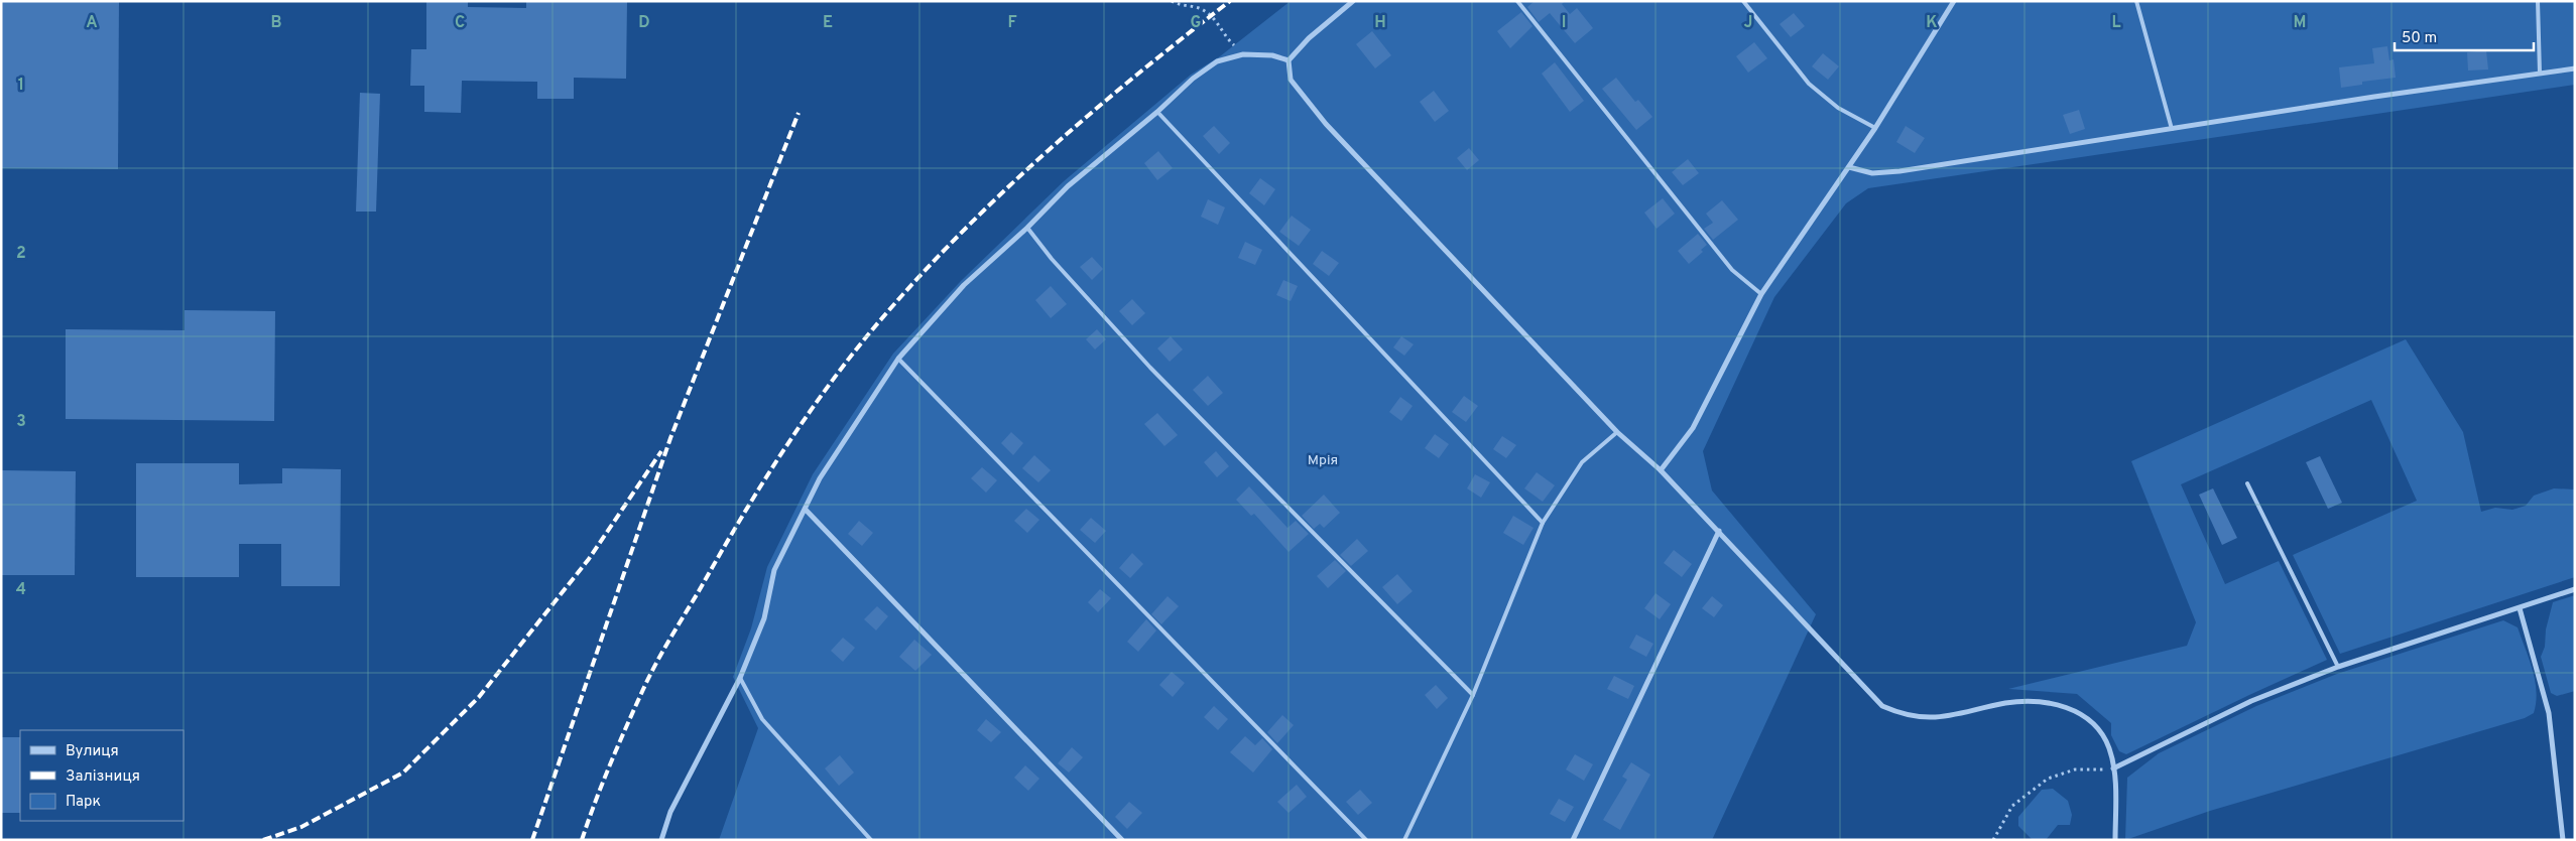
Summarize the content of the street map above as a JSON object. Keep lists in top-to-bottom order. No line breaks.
{"parks":["Мрія"],"legend":["Вулиця","Залізниця","Парк"],"scale_bar":"50 m","grid":{"columns":["A","B","C","D","E","F","G","H","I","J","K","L","M"],"rows":["1","2","3","4"]}}
